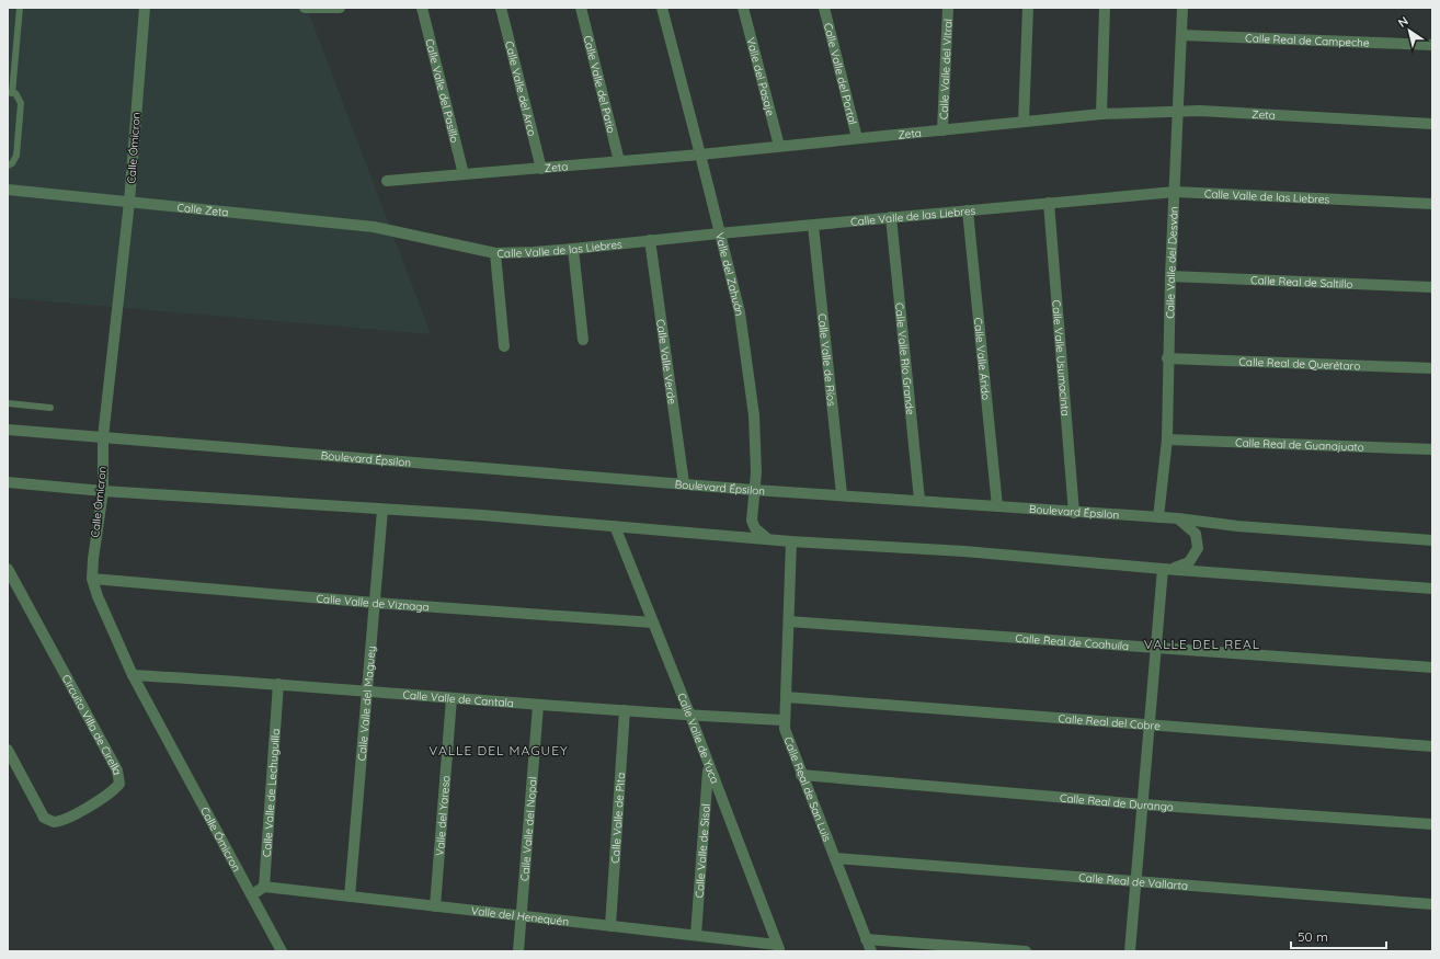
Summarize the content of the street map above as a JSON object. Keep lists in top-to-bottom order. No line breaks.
{"streets":{"street":["Calle Real de Campeche","Calle Valle del Vitral","Calle Valle del Portal","Valle del Pasaje","Calle Valle del Patio","Calle Valle del Arco","Calle Valle del Pasillo","Zeta","Calle Ómicron","Calle Valle de las Liebres","Calle Zeta","Calle Valle del Desván","Valle del Zahuán","Calle Real de Saltillo","Calle Valle Usumacinta","Calle Valle Río Grande","Calle Valle Árido","Calle Valle de Ríos","Calle Valle Verde","Calle Real de Querétaro","Calle Real de Guanajuato","Boulevard Épsilon","Calle Valle de Viznaga","Calle Real de Coahuila","Calle Valle de Cantala","Calle Valle del Maguey","Calle Real del Cobre","Circuito Villa de Cirella","Calle Valle de Yuca","Calle Real de San Luis","Calle Valle de Lechuguilla","Calle Real de Durango","Valle del Yareso","Calle Valle de Pita","Calle Valle del Nopal","Calle Valle de Sisal","Calle Real de Vallarta","Valle del Henequén"]},"crossings":[["Calle Real de Campeche","Calle Valle del Desván"],["Calle Valle del Vitral","Zeta"],["Calle Valle del Portal","Zeta"],["Valle del Pasaje","Zeta"],["Calle Valle del Patio","Zeta"],["Calle Valle del Arco","Zeta"],["Calle Valle del Pasillo","Zeta"],["Zeta","Calle Valle del Desván"],["Zeta","Valle del Zahuán"],["Calle Ómicron","Calle Zeta"],["Calle Ómicron","Boulevard Épsilon"],["Calle Ómicron","Calle Valle de Viznaga"],["Calle Ómicron","Calle Valle de Cantala"],["Calle Valle de las Liebres","Calle Zeta"],["Calle Valle de las Liebres","Calle Valle del Desván"],["Calle Valle de las Liebres","Valle del Zahuán"],["Calle Valle de las Liebres","Calle Valle Usumacinta"],["Calle Valle de las Liebres","Calle Valle Río Grande"],["Calle Valle de las Liebres","Calle Valle Árido"],["Calle Valle de las Liebres","Calle Valle de Ríos"],["Calle Valle de las Liebres","Calle Valle Verde"],["Calle Valle del Desván","Calle Real de Saltillo"],["Calle Valle del Desván","Calle Real de Querétaro"],["Calle Valle del Desván","Calle Real de Guanajuato"],["Calle Valle del Desván","Boulevard Épsilon"],["Valle del Zahuán","Boulevard Épsilon"],["Calle Valle Usumacinta","Boulevard Épsilon"],["Calle Valle Río Grande","Boulevard Épsilon"],["Calle Valle Árido","Boulevard Épsilon"],["Calle Valle de Ríos","Boulevard Épsilon"],["Calle Valle Verde","Boulevard Épsilon"],["Calle Valle de Viznaga","Calle Valle del Maguey"],["Calle Valle de Viznaga","Calle Valle de Yuca"],["Calle Real de Coahuila","Calle Real de San Luis"],["Calle Valle de Cantala","Calle Valle del Maguey"],["Calle Valle de Cantala","Calle Valle de Yuca"],["Calle Valle de Cantala","Calle Real de San Luis"],["Calle Valle de Cantala","Calle Valle de Lechuguilla"],["Calle Valle de Cantala","Valle del Yareso"],["Calle Valle de Cantala","Calle Valle de Pita"],["Calle Valle de Cantala","Calle Valle del Nopal"],["Calle Valle del Maguey","Valle del Henequén"],["Calle Real del Cobre","Calle Real de San Luis"],["Calle Valle de Yuca","Calle Valle de Sisal"],["Calle Valle de Yuca","Valle del Henequén"],["Calle Real de San Luis","Calle Real de Durango"],["Calle Real de San Luis","Calle Real de Vallarta"],["Calle Valle de Lechuguilla","Valle del Henequén"],["Valle del Yareso","Valle del Henequén"],["Calle Valle de Pita","Valle del Henequén"],["Calle Valle del Nopal","Valle del Henequén"],["Calle Valle de Sisal","Valle del Henequén"]],"districts":["VALLE DEL REAL","VALLE DEL MAGUEY"],"scale_bar":"50 m","north":"top left"}
